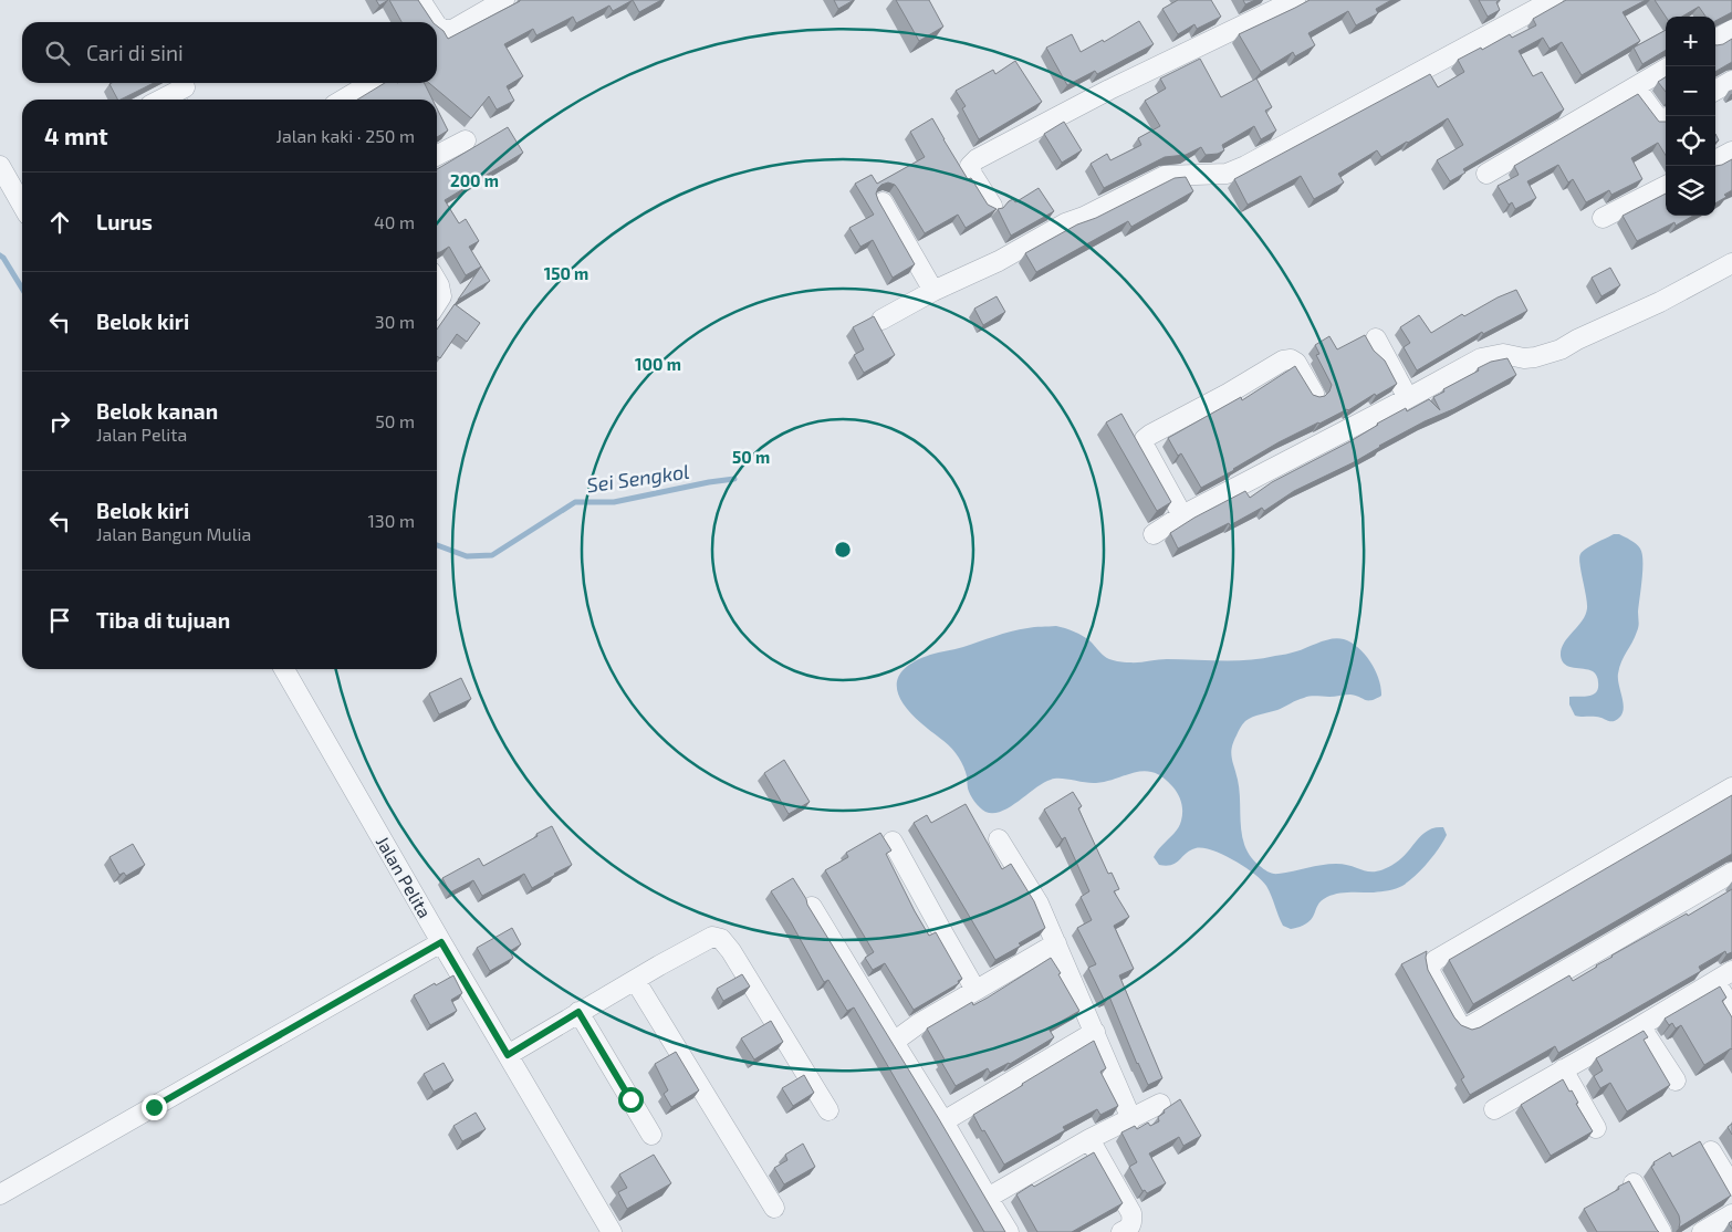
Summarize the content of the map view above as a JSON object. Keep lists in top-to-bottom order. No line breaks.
{"streets":{"street":["Jalan Pelita"]},"water":["Sei Sengkol"],"page":{"map_buttons":["+","−"],"search":"Cari di sini","heading":["4 mnt","Jalan kaki · 250 m"],"list":[["Lurus","40 m"],["Belok kiri","30 m"],["Belok kanan","Jalan Pelita","50 m"],["Belok kiri","Jalan Bangun Mulia","130 m"],"Tiba di tujuan"]},"rings":["200 m","150 m","100 m","50 m"]}
